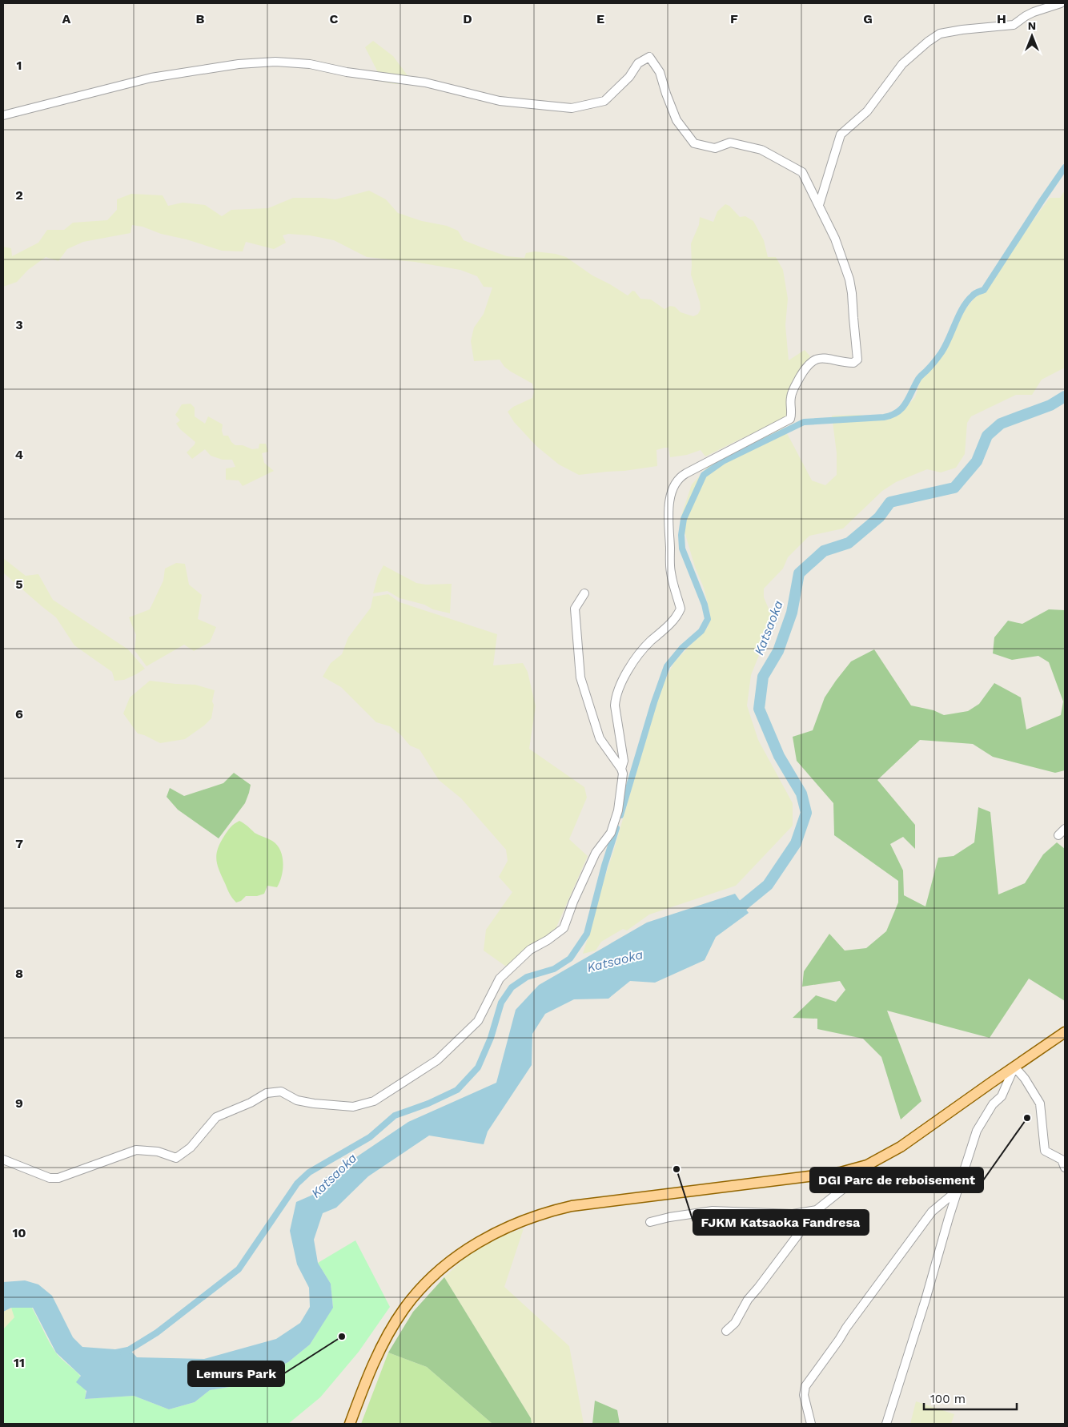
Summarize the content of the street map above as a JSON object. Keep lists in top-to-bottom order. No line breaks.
{"water":["Katsaoka"],"places":["DGI Parc de reboisement","FJKM Katsaoka Fandresa","Lemurs Park"],"scale_bar":"100 m","north":"top","grid":{"columns":["A","B","C","D","E","F","G","H"],"rows":["1","2","3","4","5","6","7","8","9","10","11"]}}
